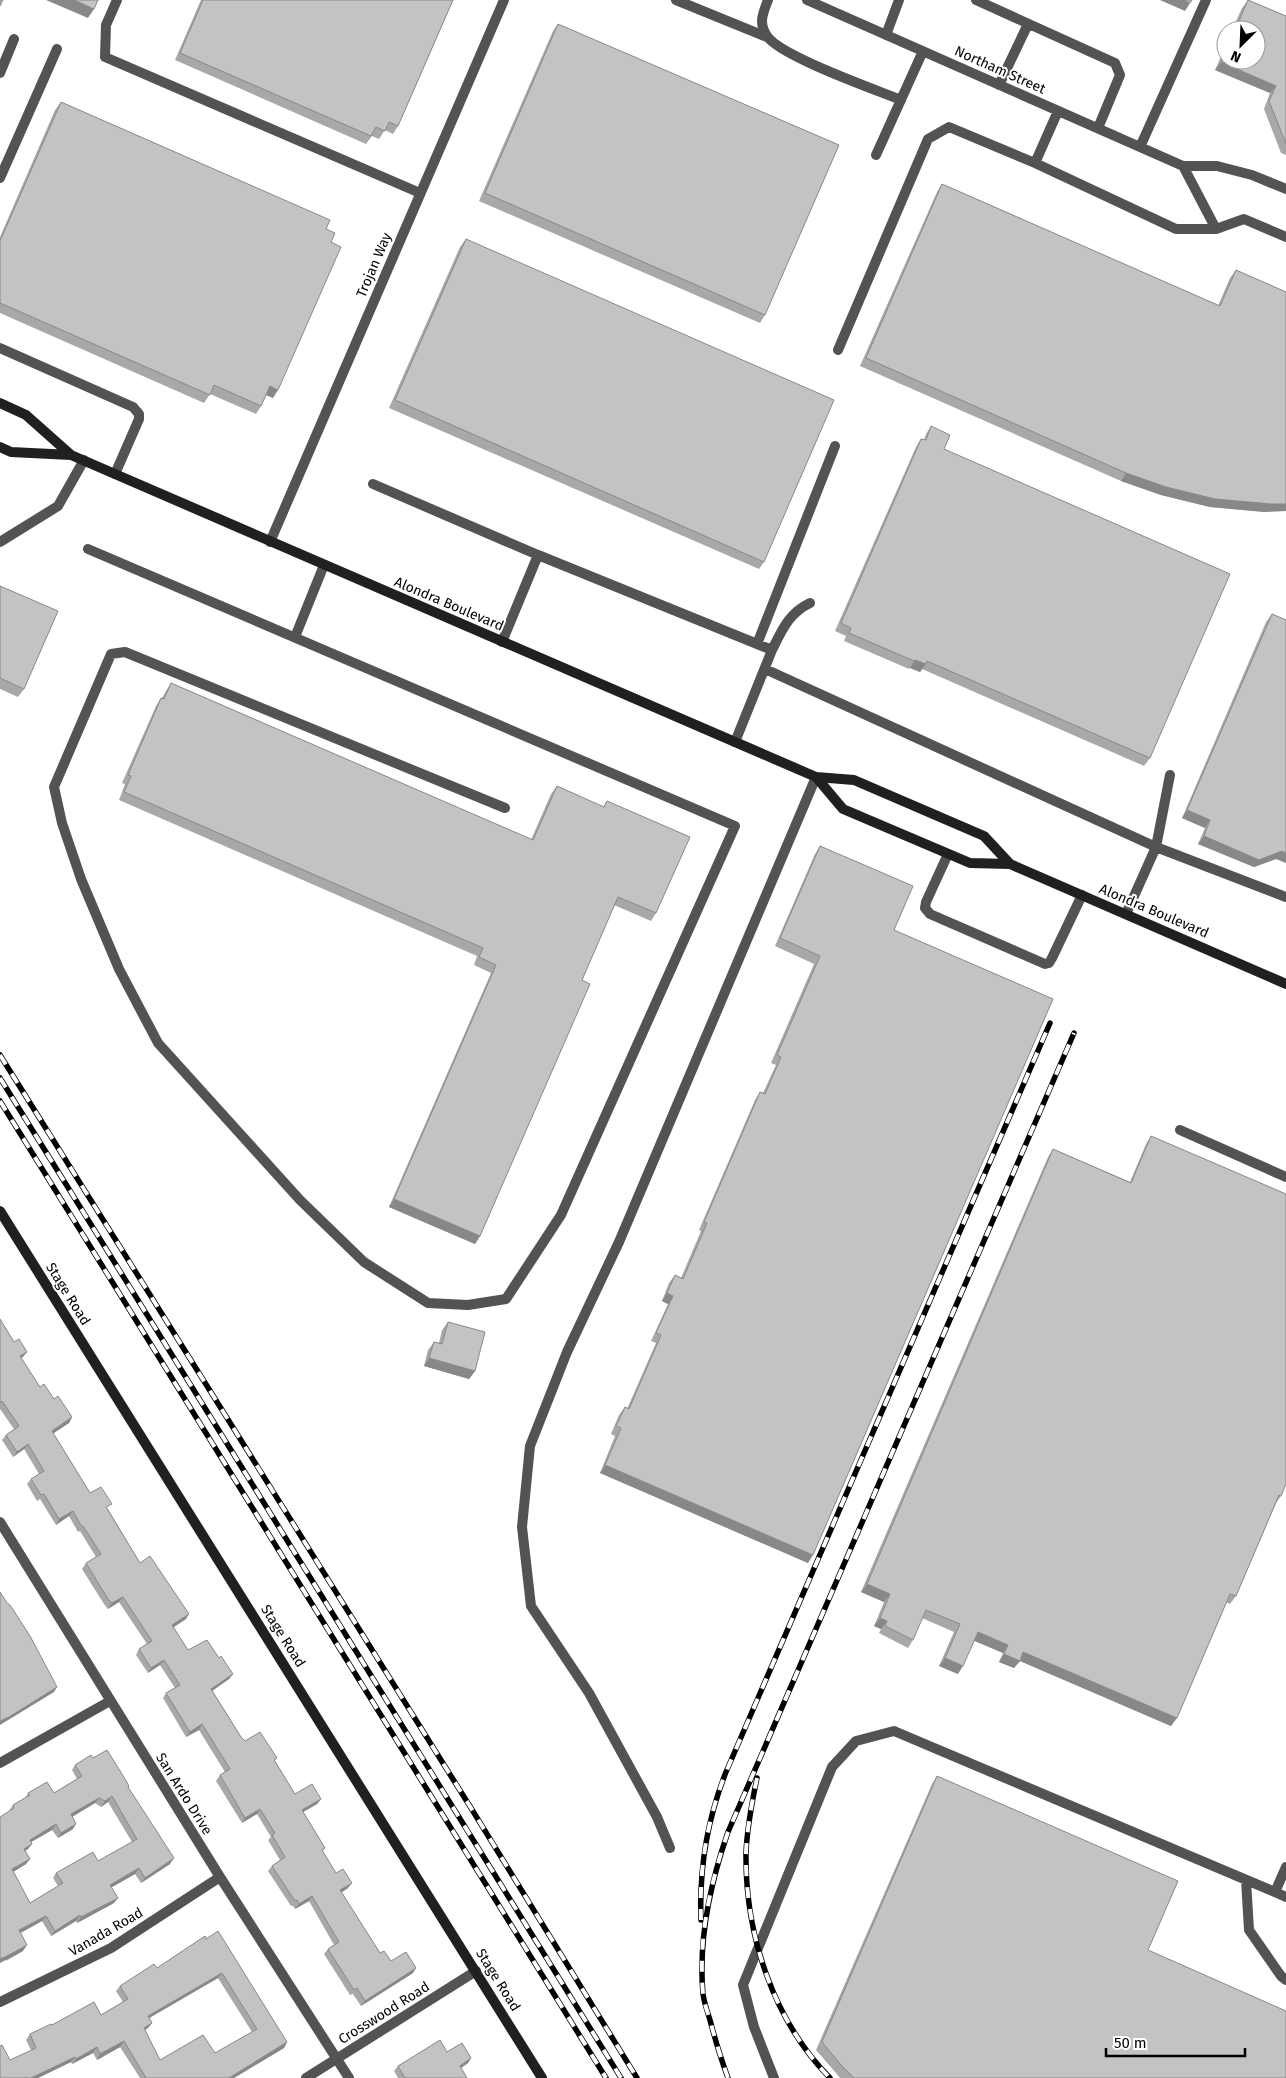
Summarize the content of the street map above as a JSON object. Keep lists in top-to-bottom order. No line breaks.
{"streets":{"main road":["Alondra Boulevard","Stage Road"],"street":["Northam Street","Trojan Way","San Ardo Drive","Vanada Road","Crosswood Road"]},"crossings":[["Trojan Way","Alondra Boulevard"],["Stage Road","Crosswood Road"],["San Ardo Drive","Vanada Road"],["San Ardo Drive","Crosswood Road"]],"scale_bar":"50 m","north":"bottom left"}
